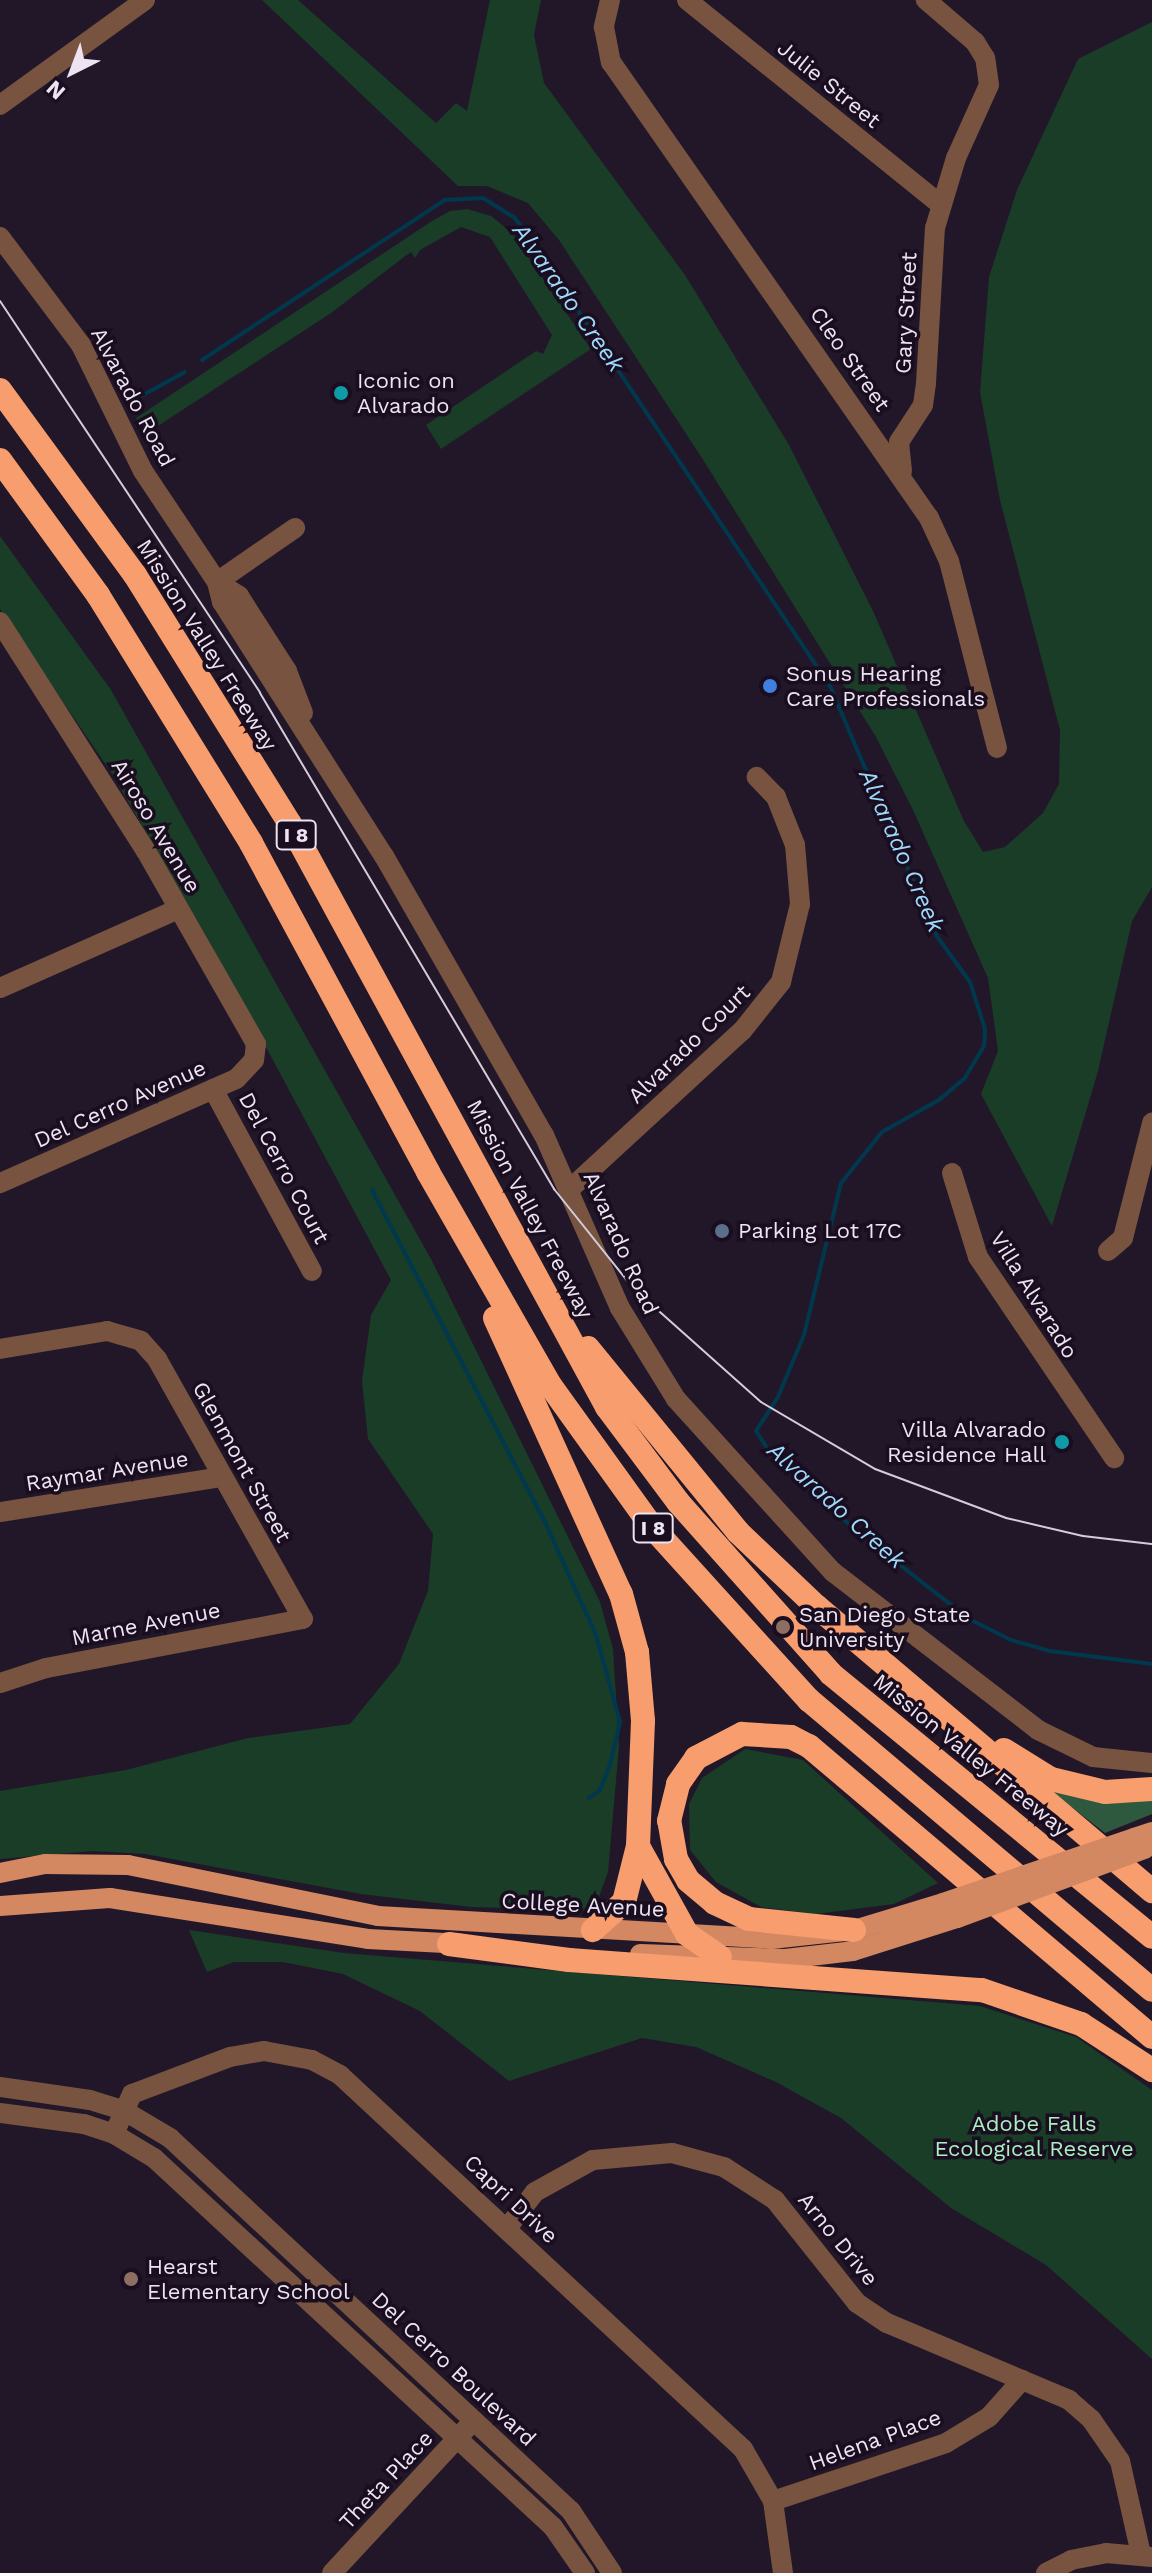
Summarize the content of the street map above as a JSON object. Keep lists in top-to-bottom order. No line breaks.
{"streets":{"highway":["Mission Valley Freeway","I 8"],"main road":["College Avenue"],"street":["Julie Street","Gary Street","Cleo Street","Alvarado Road","Airoso Avenue","Alvarado Court","Del Cerro Avenue","Del Cerro Court","Villa Alvarado","Glenmont Street","Raymar Avenue","Marne Avenue","Capri Drive","Arno Drive","Del Cerro Boulevard","Helena Place","Theta Place"]},"crossings":[["Julie Street","Gary Street"],["Gary Street","Cleo Street"],["Alvarado Road","Alvarado Court"],["Airoso Avenue","Del Cerro Avenue"],["Del Cerro Avenue","Del Cerro Court"],["Glenmont Street","Raymar Avenue"],["Glenmont Street","Marne Avenue"],["Capri Drive","Arno Drive"],["Capri Drive","Del Cerro Boulevard"],["Capri Drive","Helena Place"],["Arno Drive","Helena Place"],["Del Cerro Boulevard","Theta Place"]],"water":["Alvarado Creek"],"parks":["Adobe Falls Ecological Reserve"],"places":["Iconic on Alvarado","Sonus Hearing Care Professionals","Parking Lot 17C","Villa Alvarado Residence Hall","San Diego State University","Hearst Elementary School"],"north":"bottom left"}
